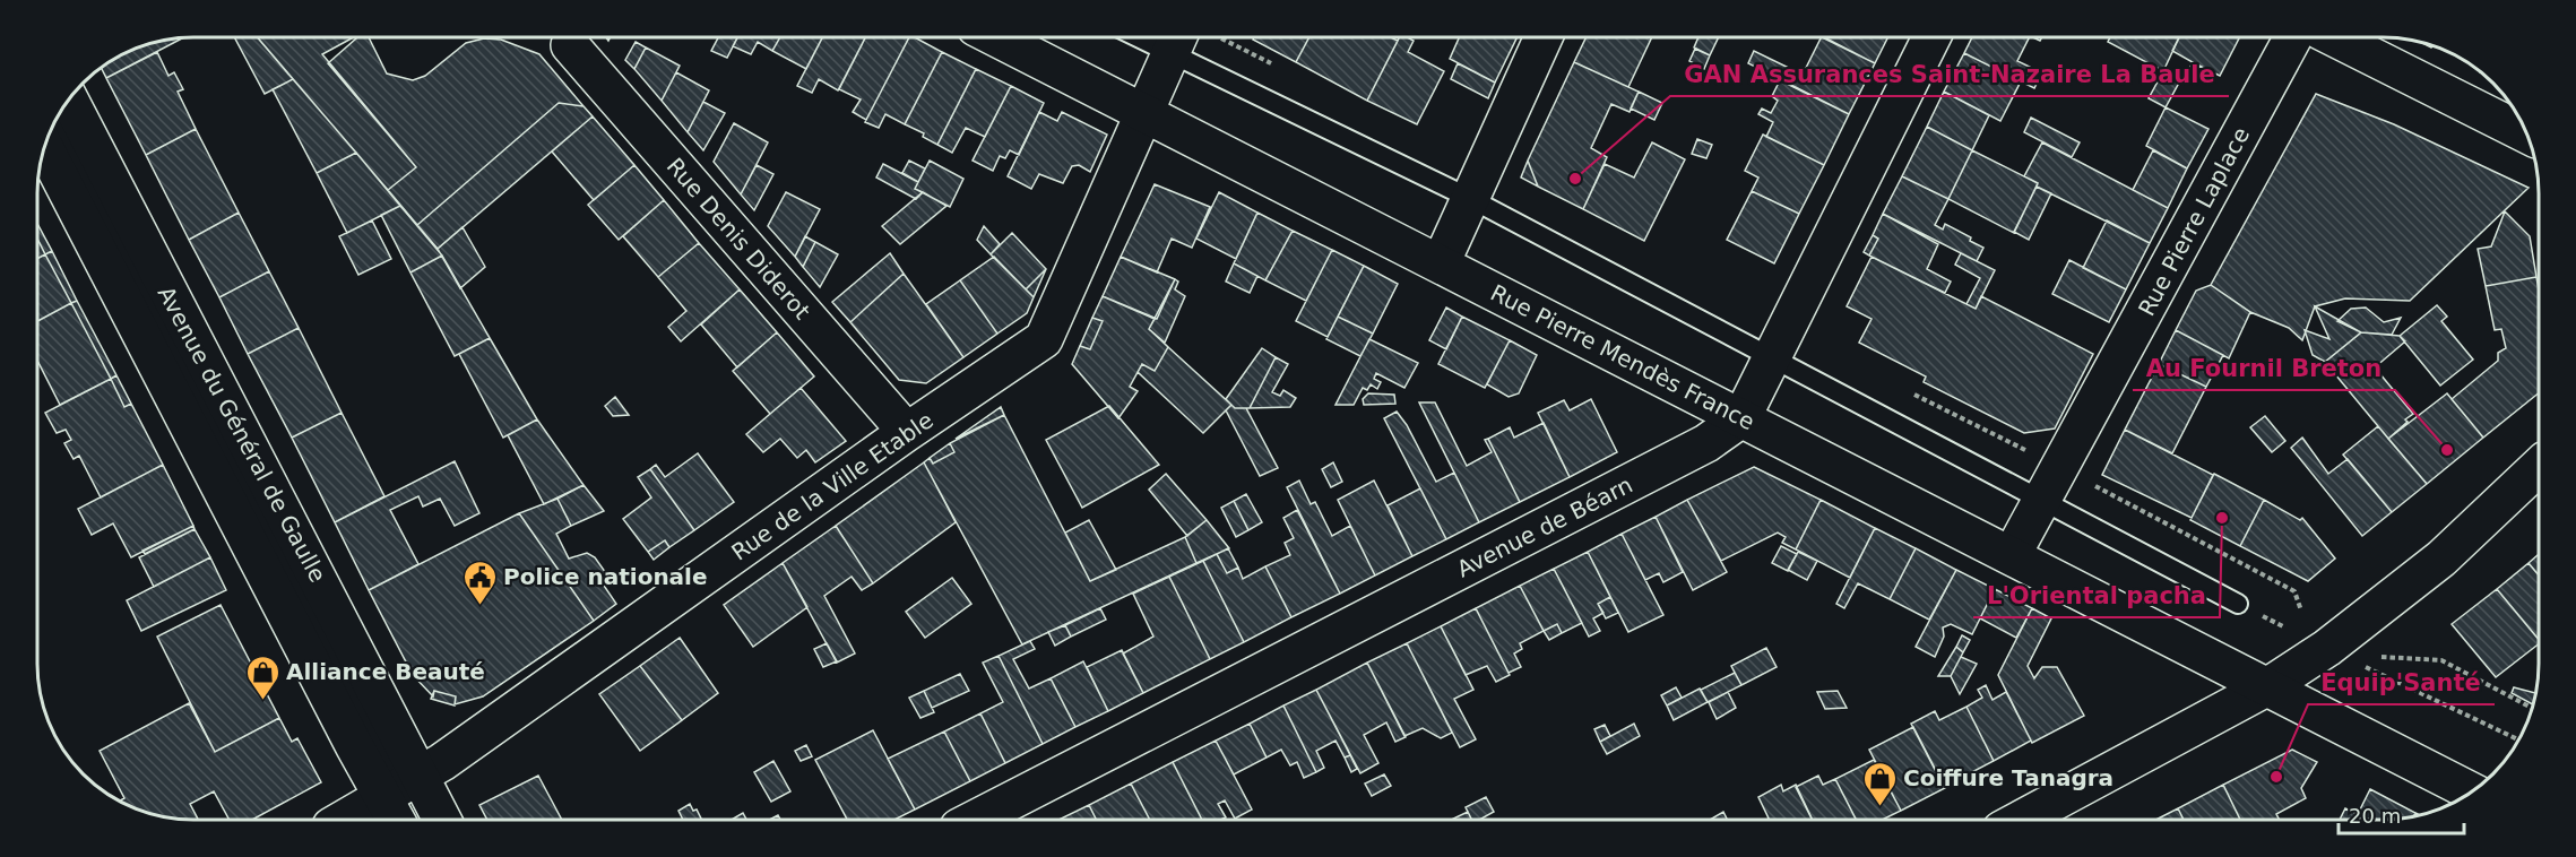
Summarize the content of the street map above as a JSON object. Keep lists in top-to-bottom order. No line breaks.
{"streets":{"street":["Rue Pierre Laplace","Rue Denis Diderot","Rue Pierre Mendès France","Avenue du Général de Gaulle","Rue de la Ville Etable","Avenue de Béarn"]},"crossings":[["Rue Pierre Laplace","Rue Pierre Mendès France"],["Rue Denis Diderot","Rue de la Ville Etable"],["Rue Pierre Mendès France","Rue de la Ville Etable"],["Rue Pierre Mendès France","Avenue de Béarn"],["Avenue du Général de Gaulle","Rue de la Ville Etable"]],"places":{"other":["GAN Assurances Saint-Nazaire La Baule","Au Fournil Breton","L'Oriental pacha","Equip'Santé"],"public building":["Police nationale"],"shop":["Alliance Beauté","Coiffure Tanagra"]},"scale_bar":"20 m"}
